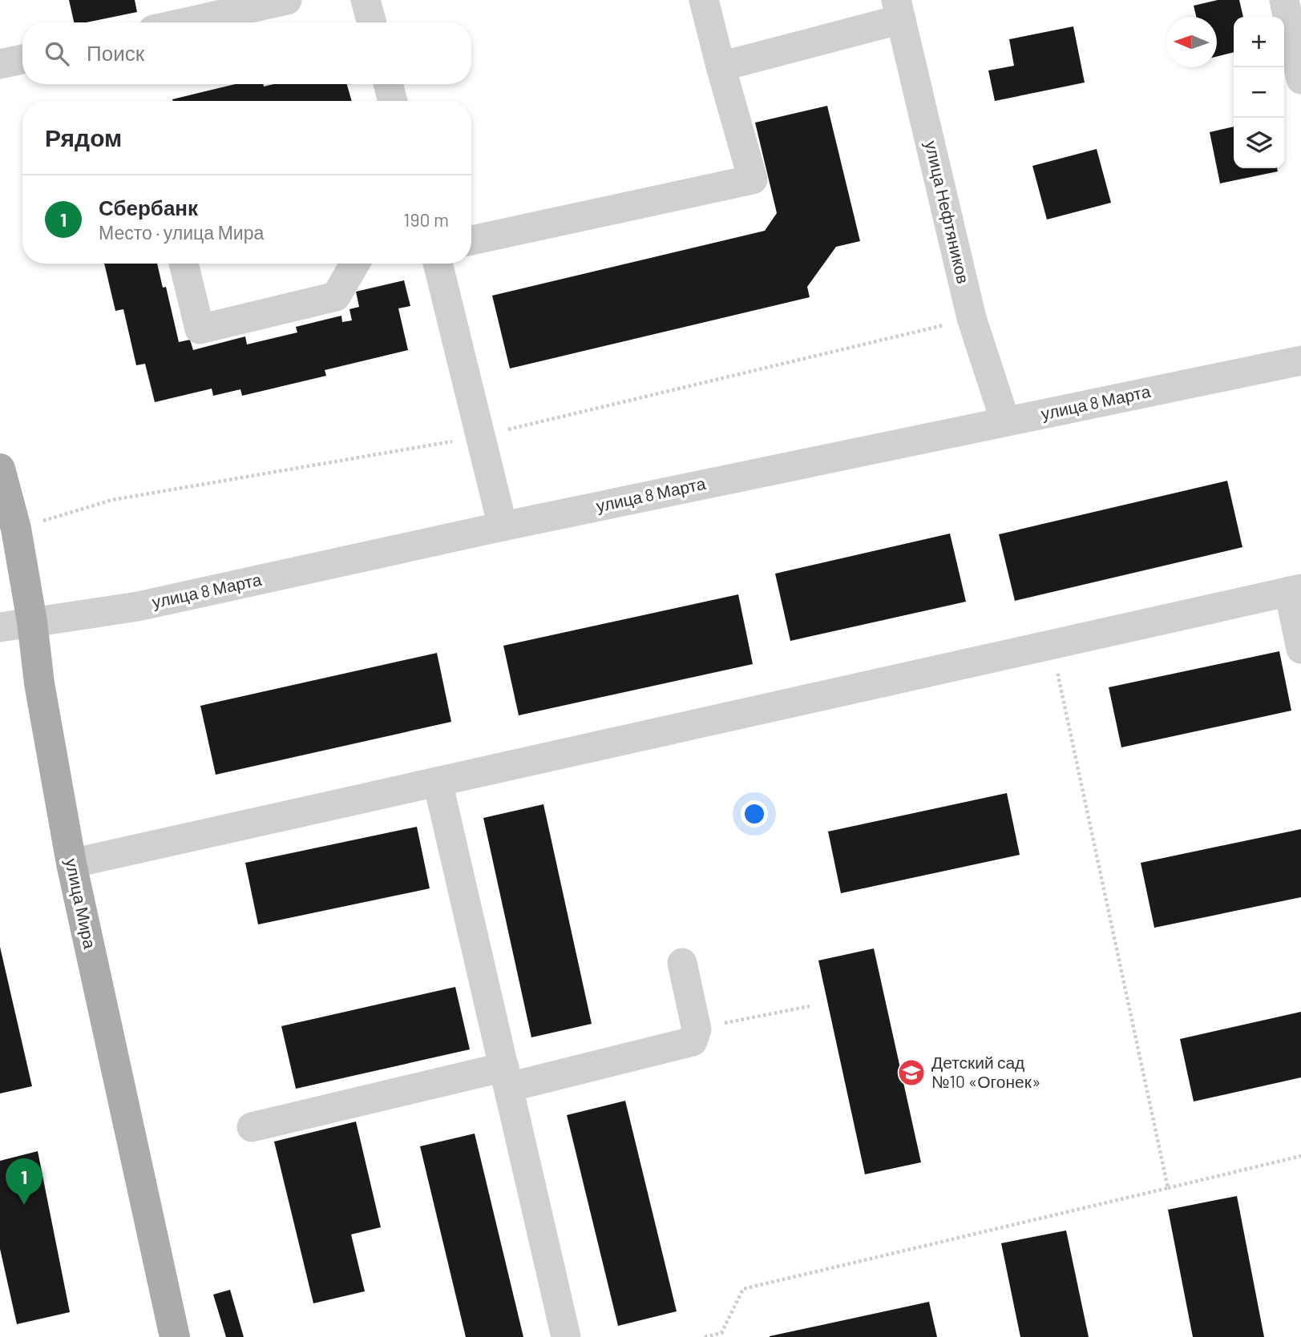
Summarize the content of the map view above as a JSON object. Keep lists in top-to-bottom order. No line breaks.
{"streets":{"main road":["улица Мира"],"street":["улица Нефтяников","улица 8 Марта"]},"crossings":[["улица Нефтяников","улица 8 Марта"],["улица 8 Марта","улица Мира"]],"places":{"school or university":["Детский сад №10 «Огонек»"]},"north":"left","page":{"map_buttons":["+","−"],"search":"Поиск","heading":"Рядом","list":[{"mark":"1","name":"Сбербанк","note":"Место · улица Мира","value":"190 m"}],"pins":"1"}}
